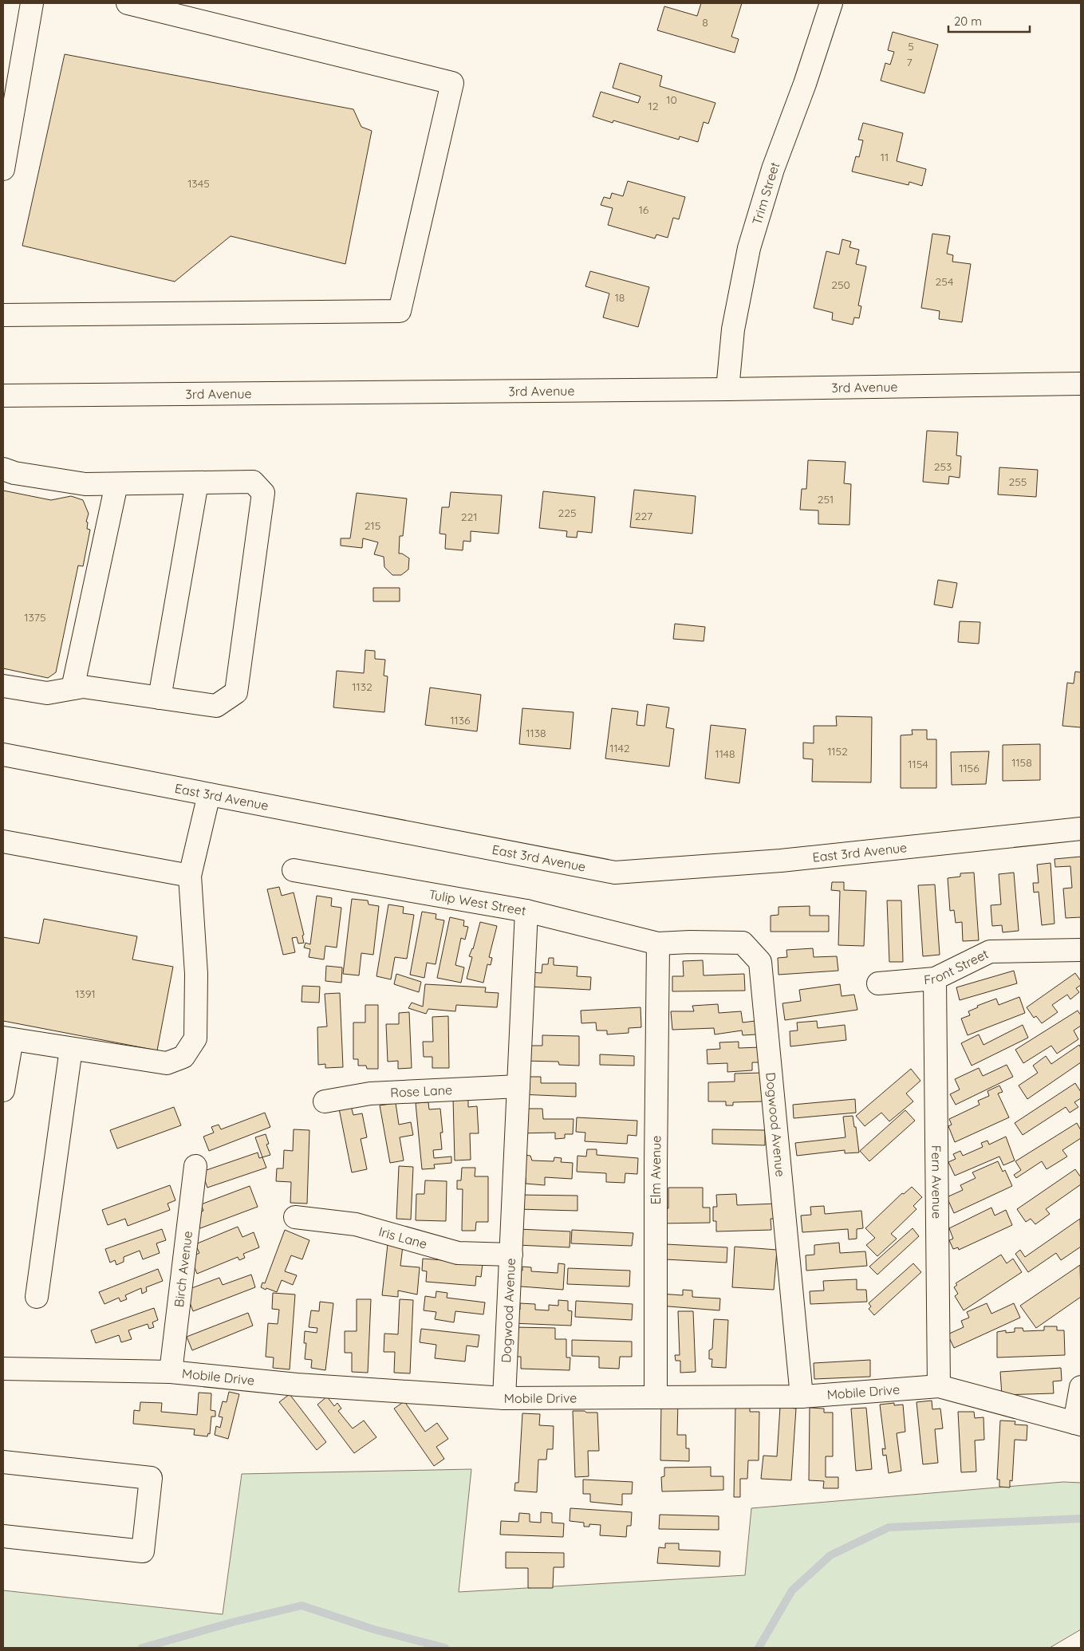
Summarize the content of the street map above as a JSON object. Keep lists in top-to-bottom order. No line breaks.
{"streets":{"street":["Trim Street","3rd Avenue","East 3rd Avenue","Tulip West Street","Front Street","Rose Lane","Dogwood Avenue","Elm Avenue","Fern Avenue","Iris Lane","Birch Avenue","Mobile Drive"]},"crossings":[["Trim Street","3rd Avenue"],["Tulip West Street","Dogwood Avenue"],["Tulip West Street","Elm Avenue"],["Front Street","Fern Avenue"],["Rose Lane","Dogwood Avenue"],["Dogwood Avenue","Elm Avenue"],["Dogwood Avenue","Iris Lane"],["Dogwood Avenue","Mobile Drive"],["Elm Avenue","Mobile Drive"],["Fern Avenue","Mobile Drive"],["Birch Avenue","Mobile Drive"]],"house_numbers":["8","5","7","10","12","11","1345","16","254","250","18","253","255","251","225","227","221","215","1375","1132","1136","1138","1142","1152","1148","1158","1154","1156","1391"],"scale_bar":"20 m"}
